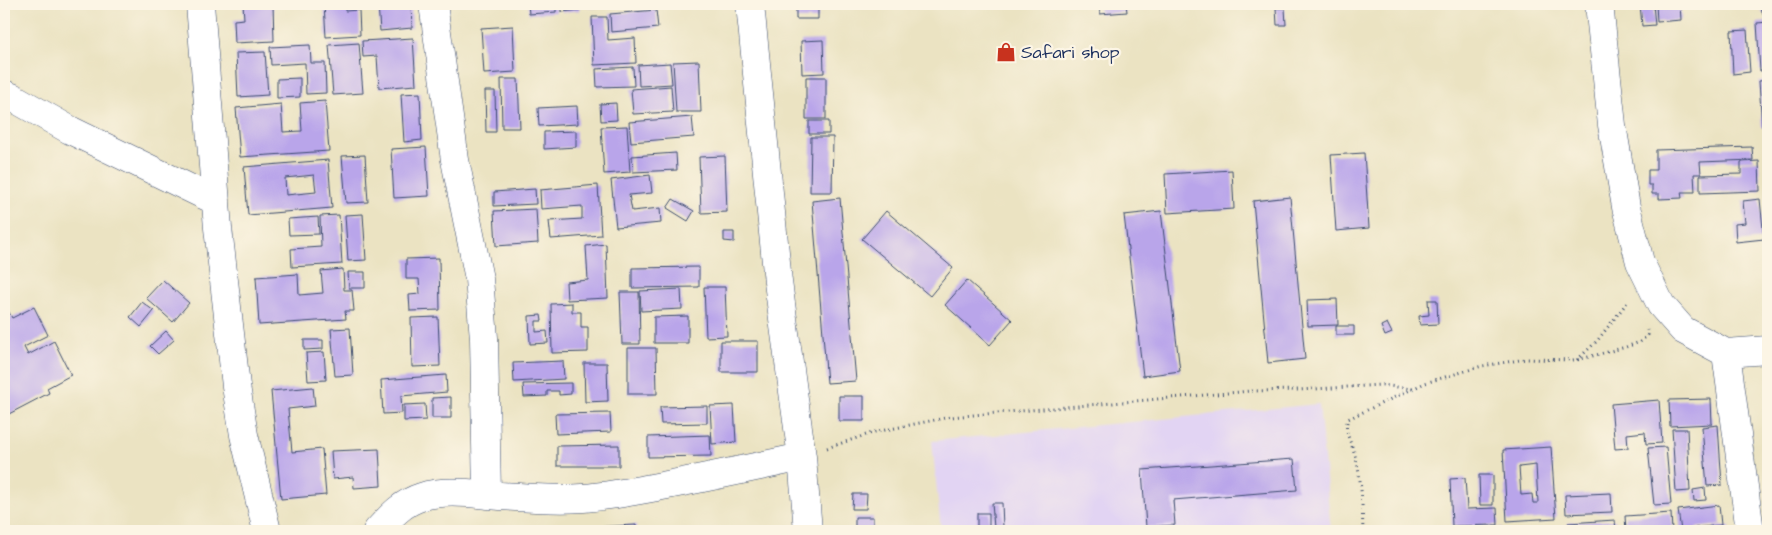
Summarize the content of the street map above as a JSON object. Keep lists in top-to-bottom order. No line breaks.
{"places":{"shop":["Safari shop"]}}
